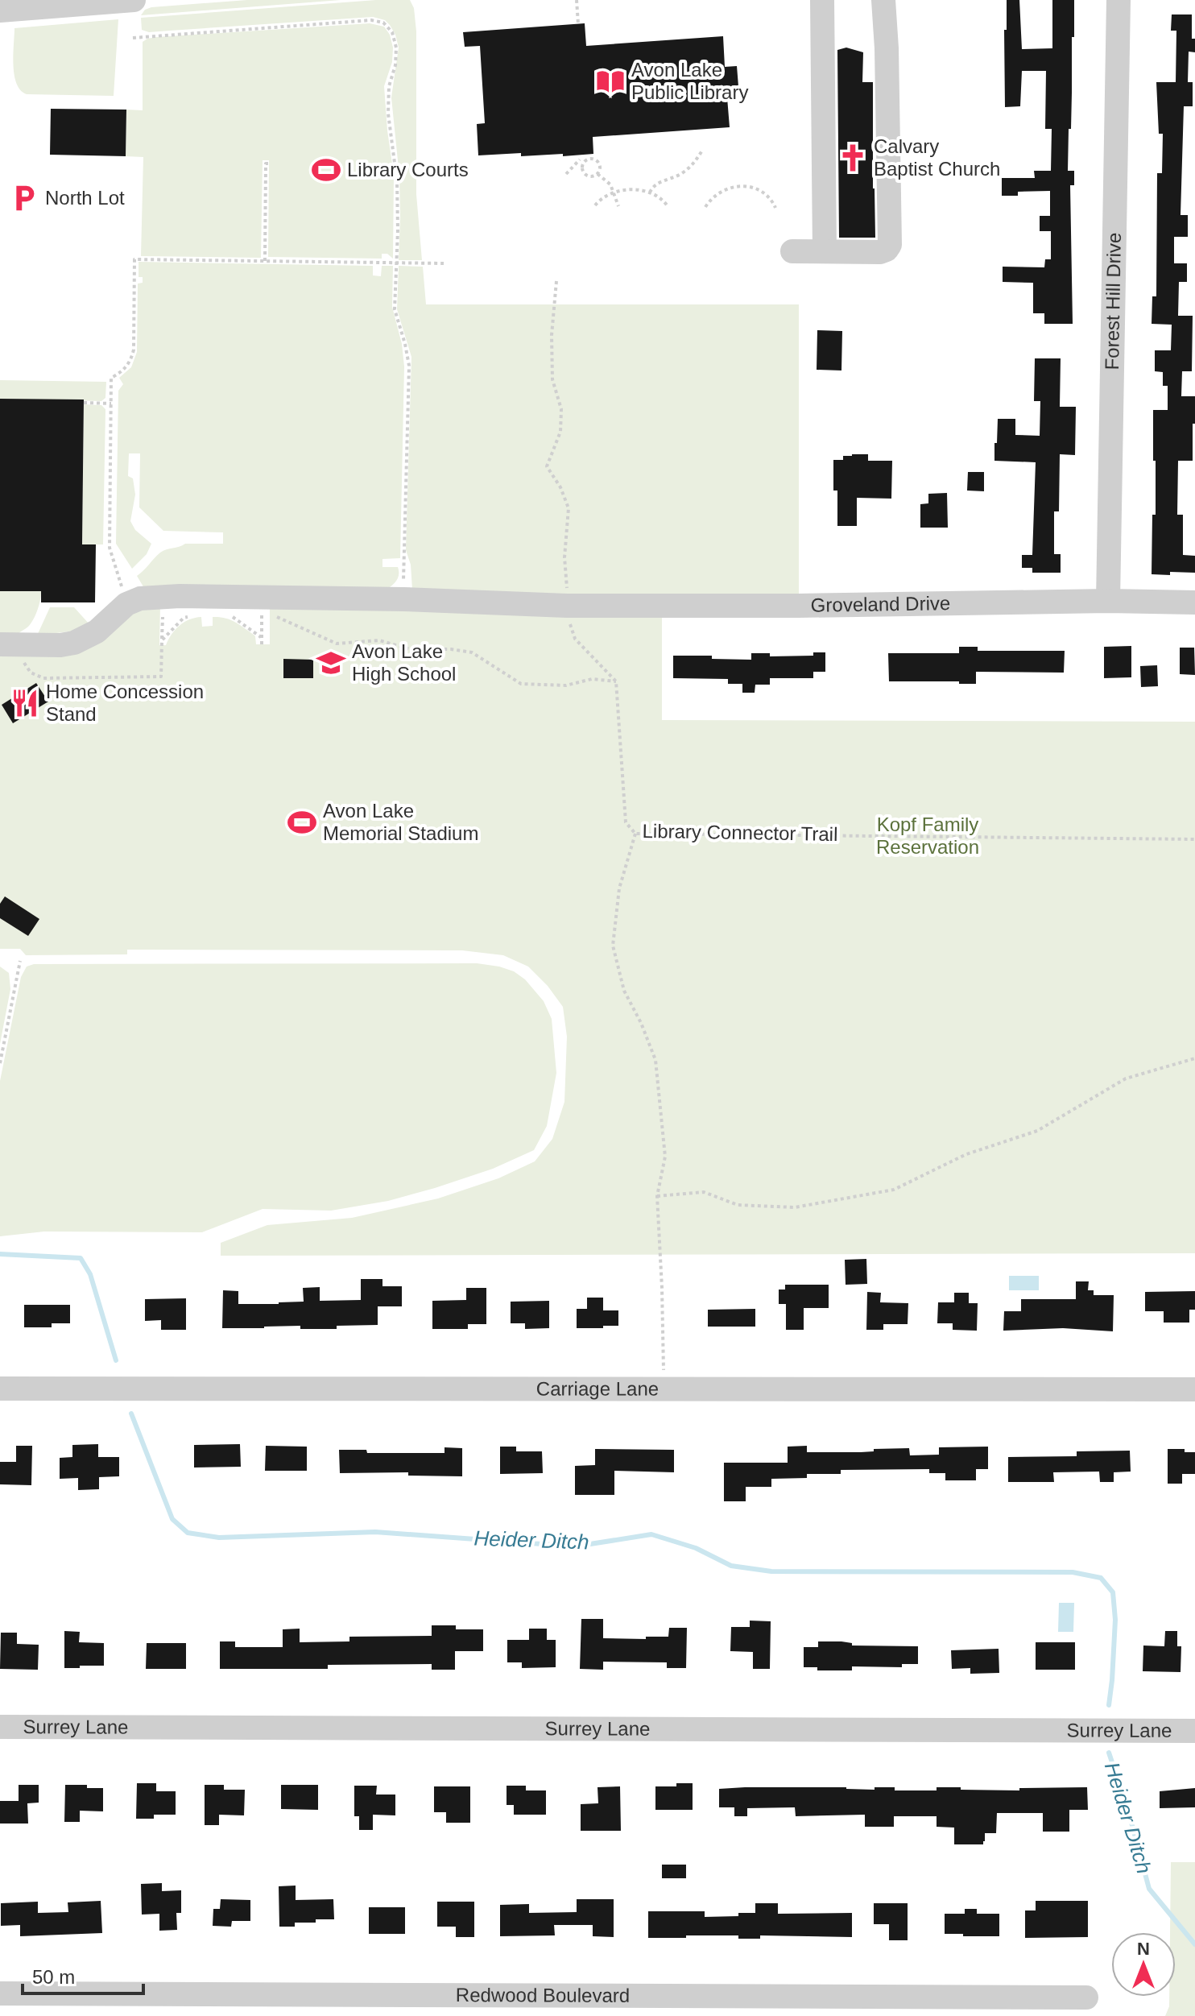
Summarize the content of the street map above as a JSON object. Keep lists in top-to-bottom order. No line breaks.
{"streets":{"street":["Forest Hill Drive","Groveland Drive","Carriage Lane","Surrey Lane","Redwood Boulevard"],"path":["Library Connector Trail"]},"crossings":[["Forest Hill Drive","Groveland Drive"]],"water":["Heider Ditch"],"parks":["Kopf Family Reservation"],"places":{"library":["Avon Lake Public Library"],"church":["Calvary Baptist Church"],"sports":["Library Courts","Avon Lake Memorial Stadium"],"parking":["North Lot"],"school or university":["Avon Lake High School"],"restaurant":["Home Concession Stand"]},"scale_bar":"50 m","north":"top"}
